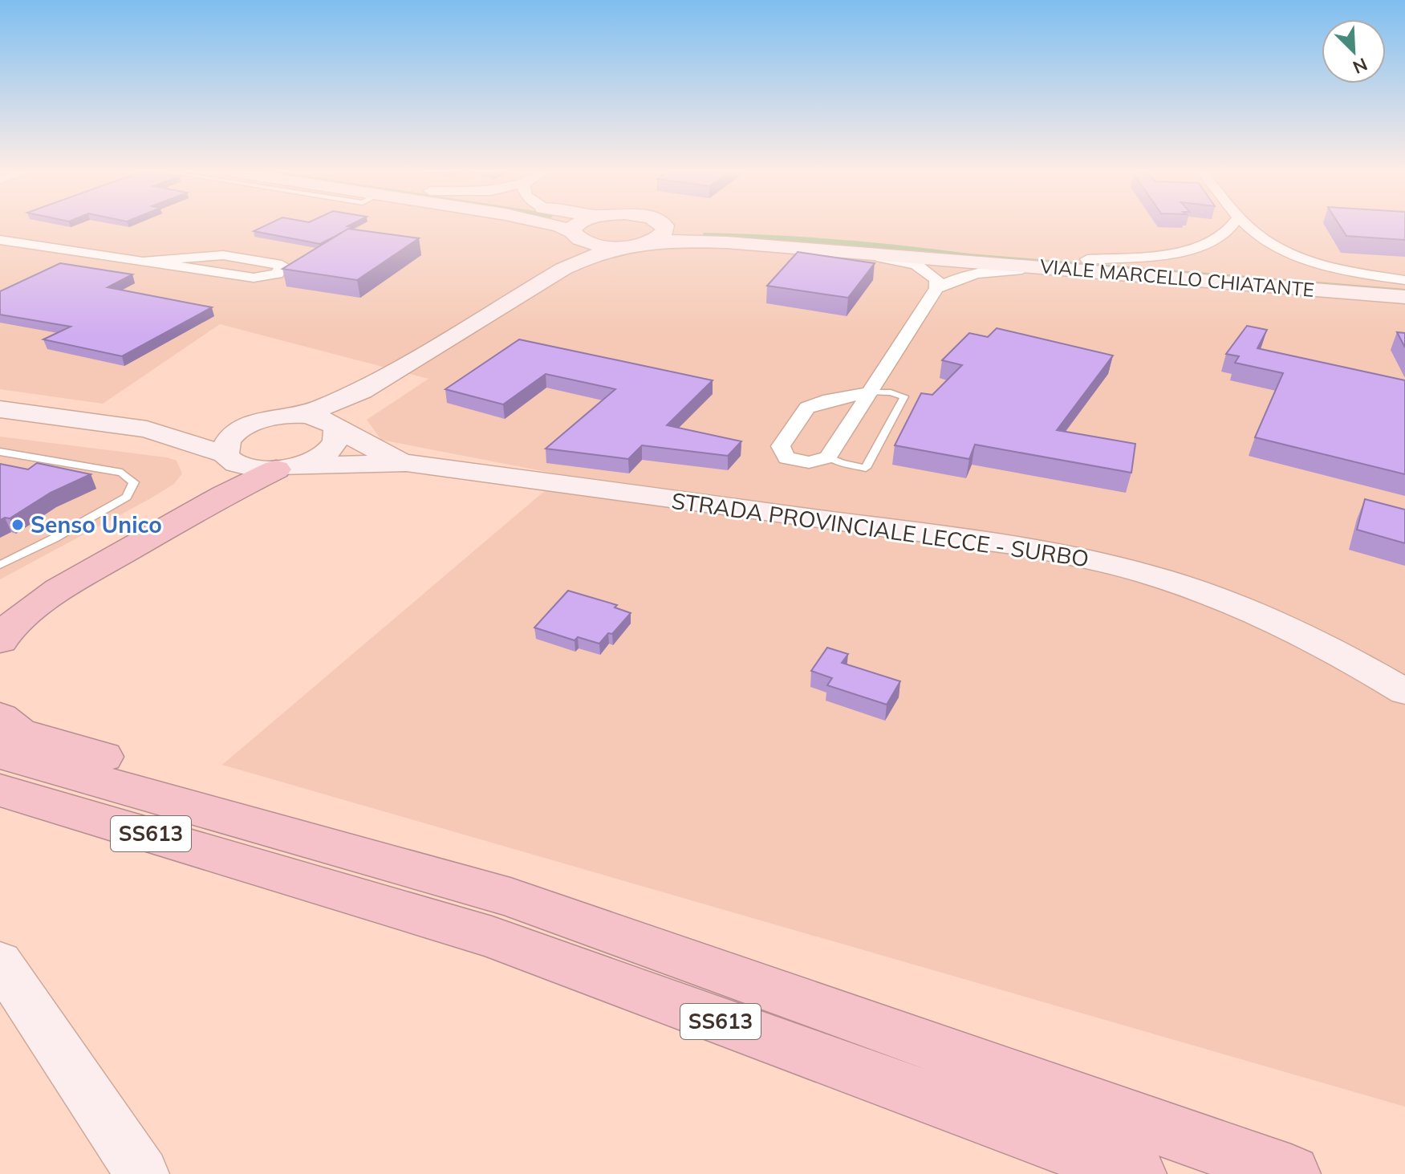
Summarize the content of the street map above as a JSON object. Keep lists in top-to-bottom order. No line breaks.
{"streets":{"highway":["SS613"],"street":["VIALE MARCELLO CHIATANTE","STRADA PROVINCIALE LECCE - SURBO"]},"places":["Senso Unico"],"north":"bottom right"}
